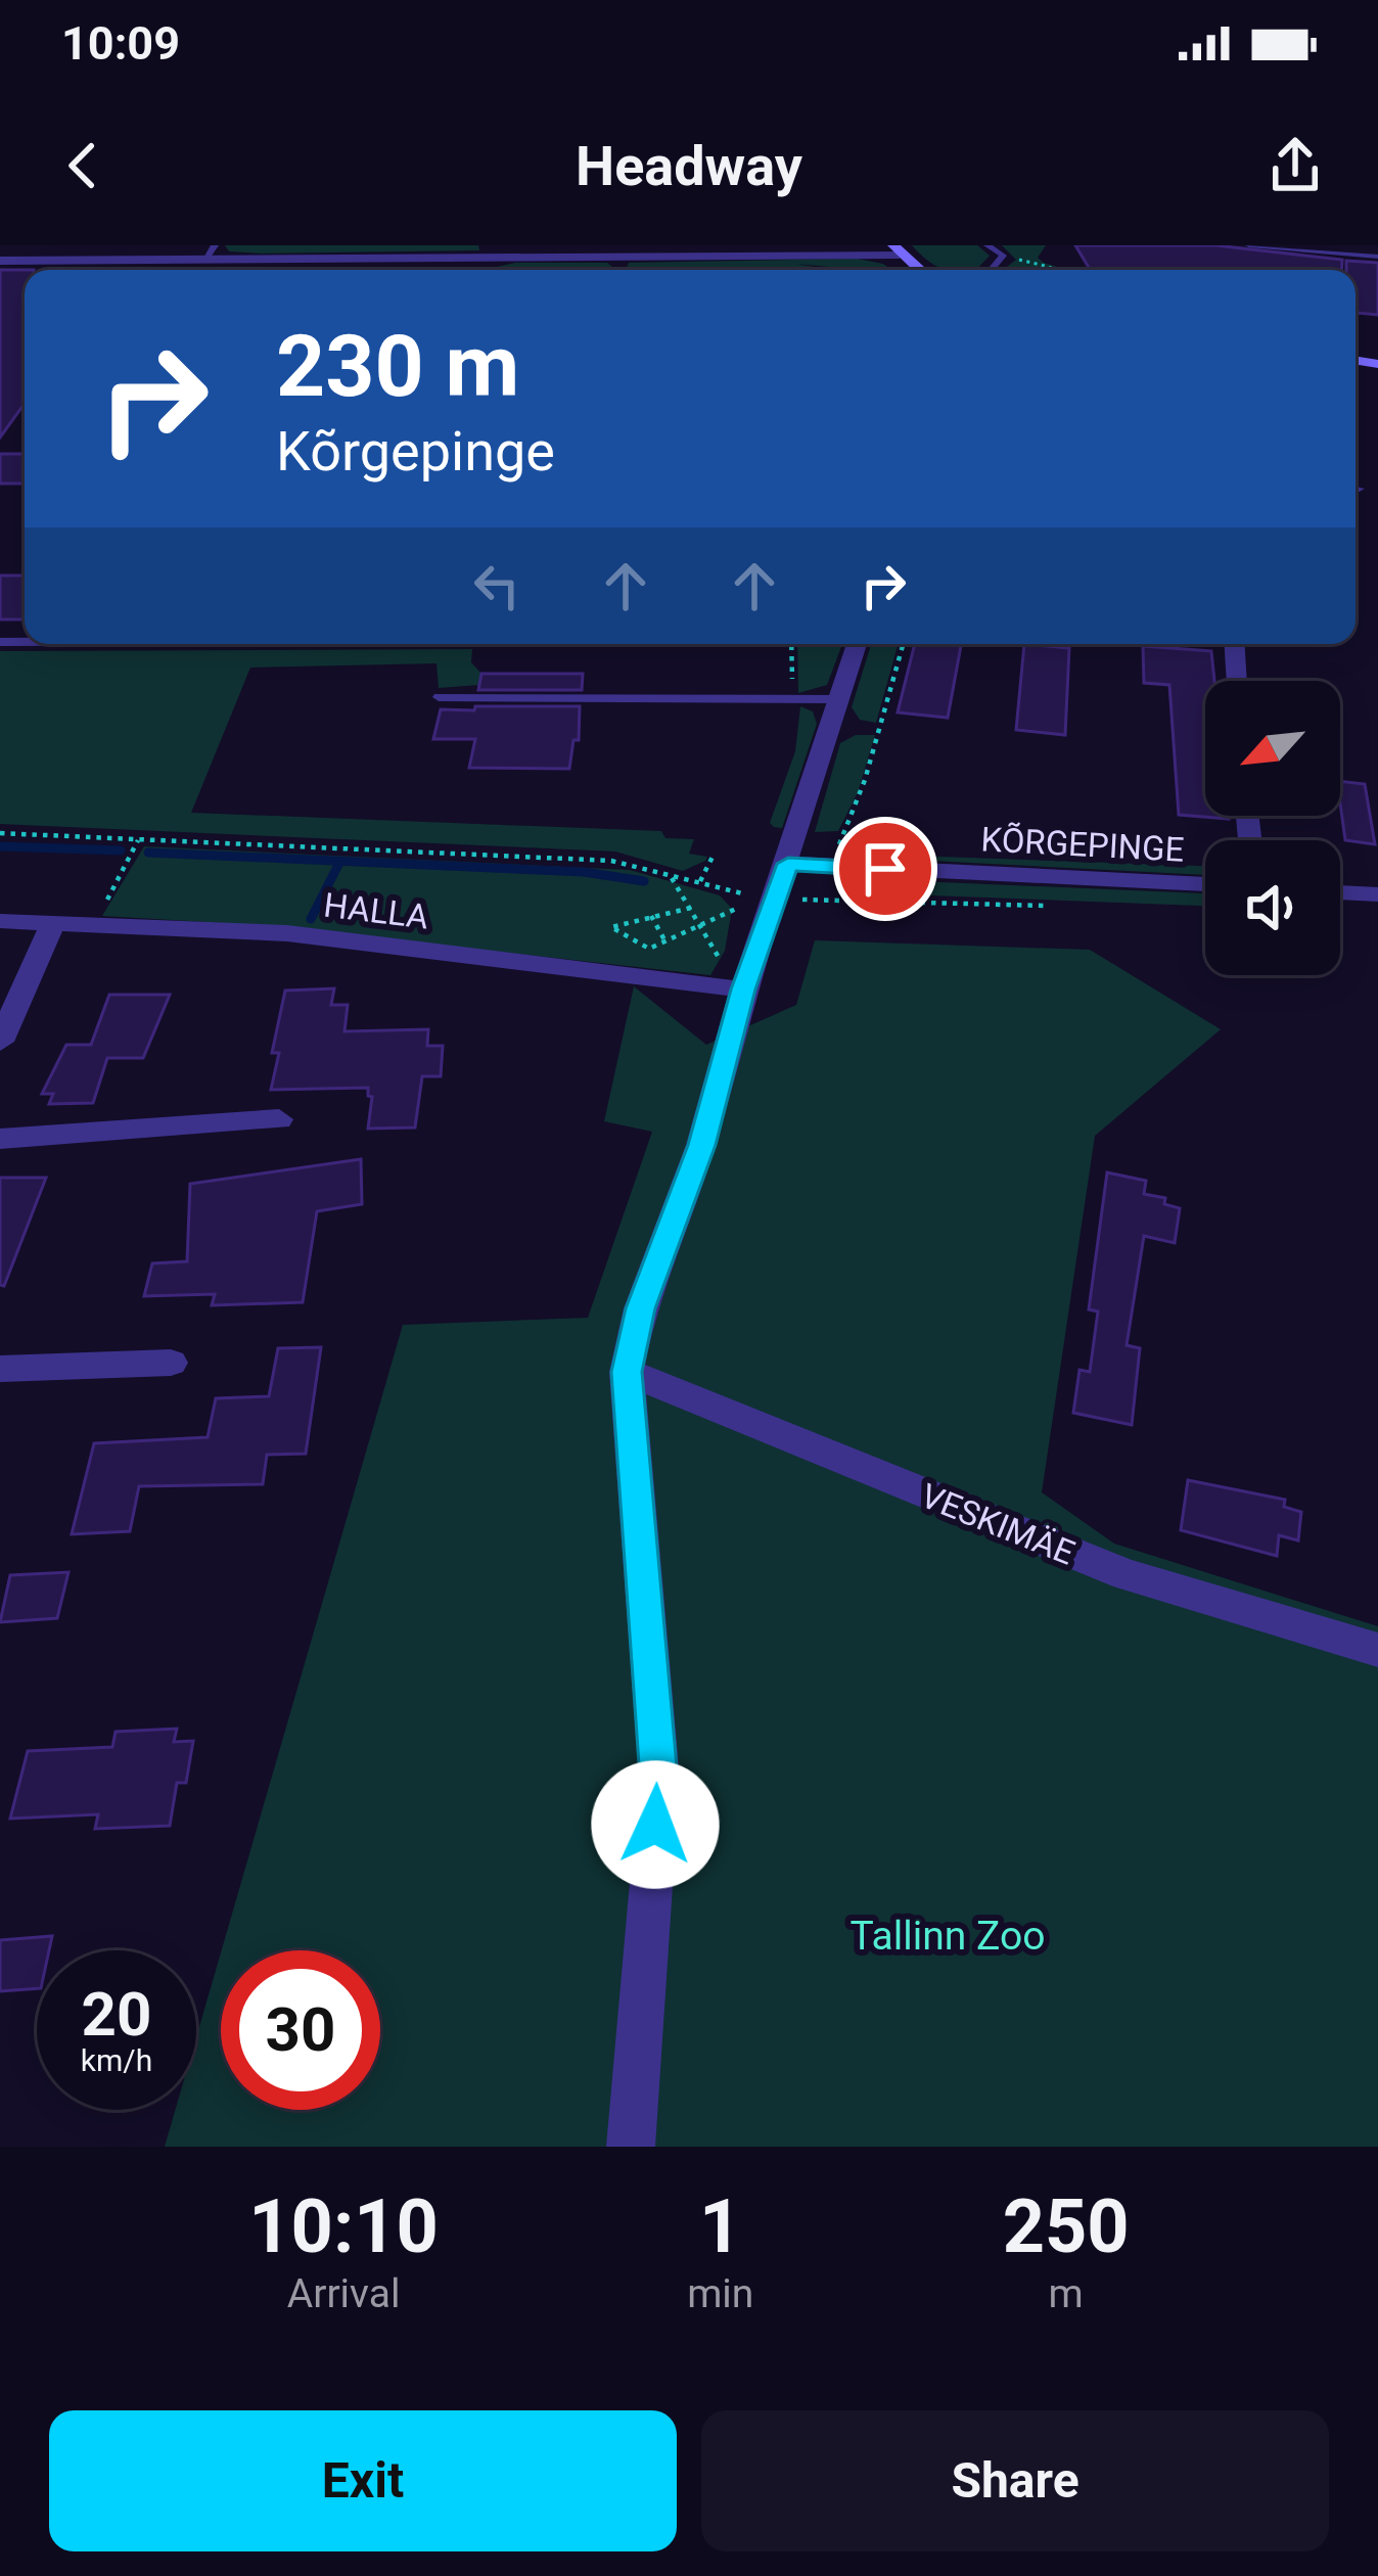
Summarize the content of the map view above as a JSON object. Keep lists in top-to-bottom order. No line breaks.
{"streets":{"street":["KÕRGEPINGE","HALLA","VESKIMÄE"]},"parks":["Tallinn Zoo"],"north":"bottom left","page":{"status":"10:09","header":"Headway","turn":["230 m","Kõrgepinge"],"speed":"20 km/h","limit":"30","eta":["10:10","Arrival","1","min","250","m"],"buttons":["Exit","Share"]}}
